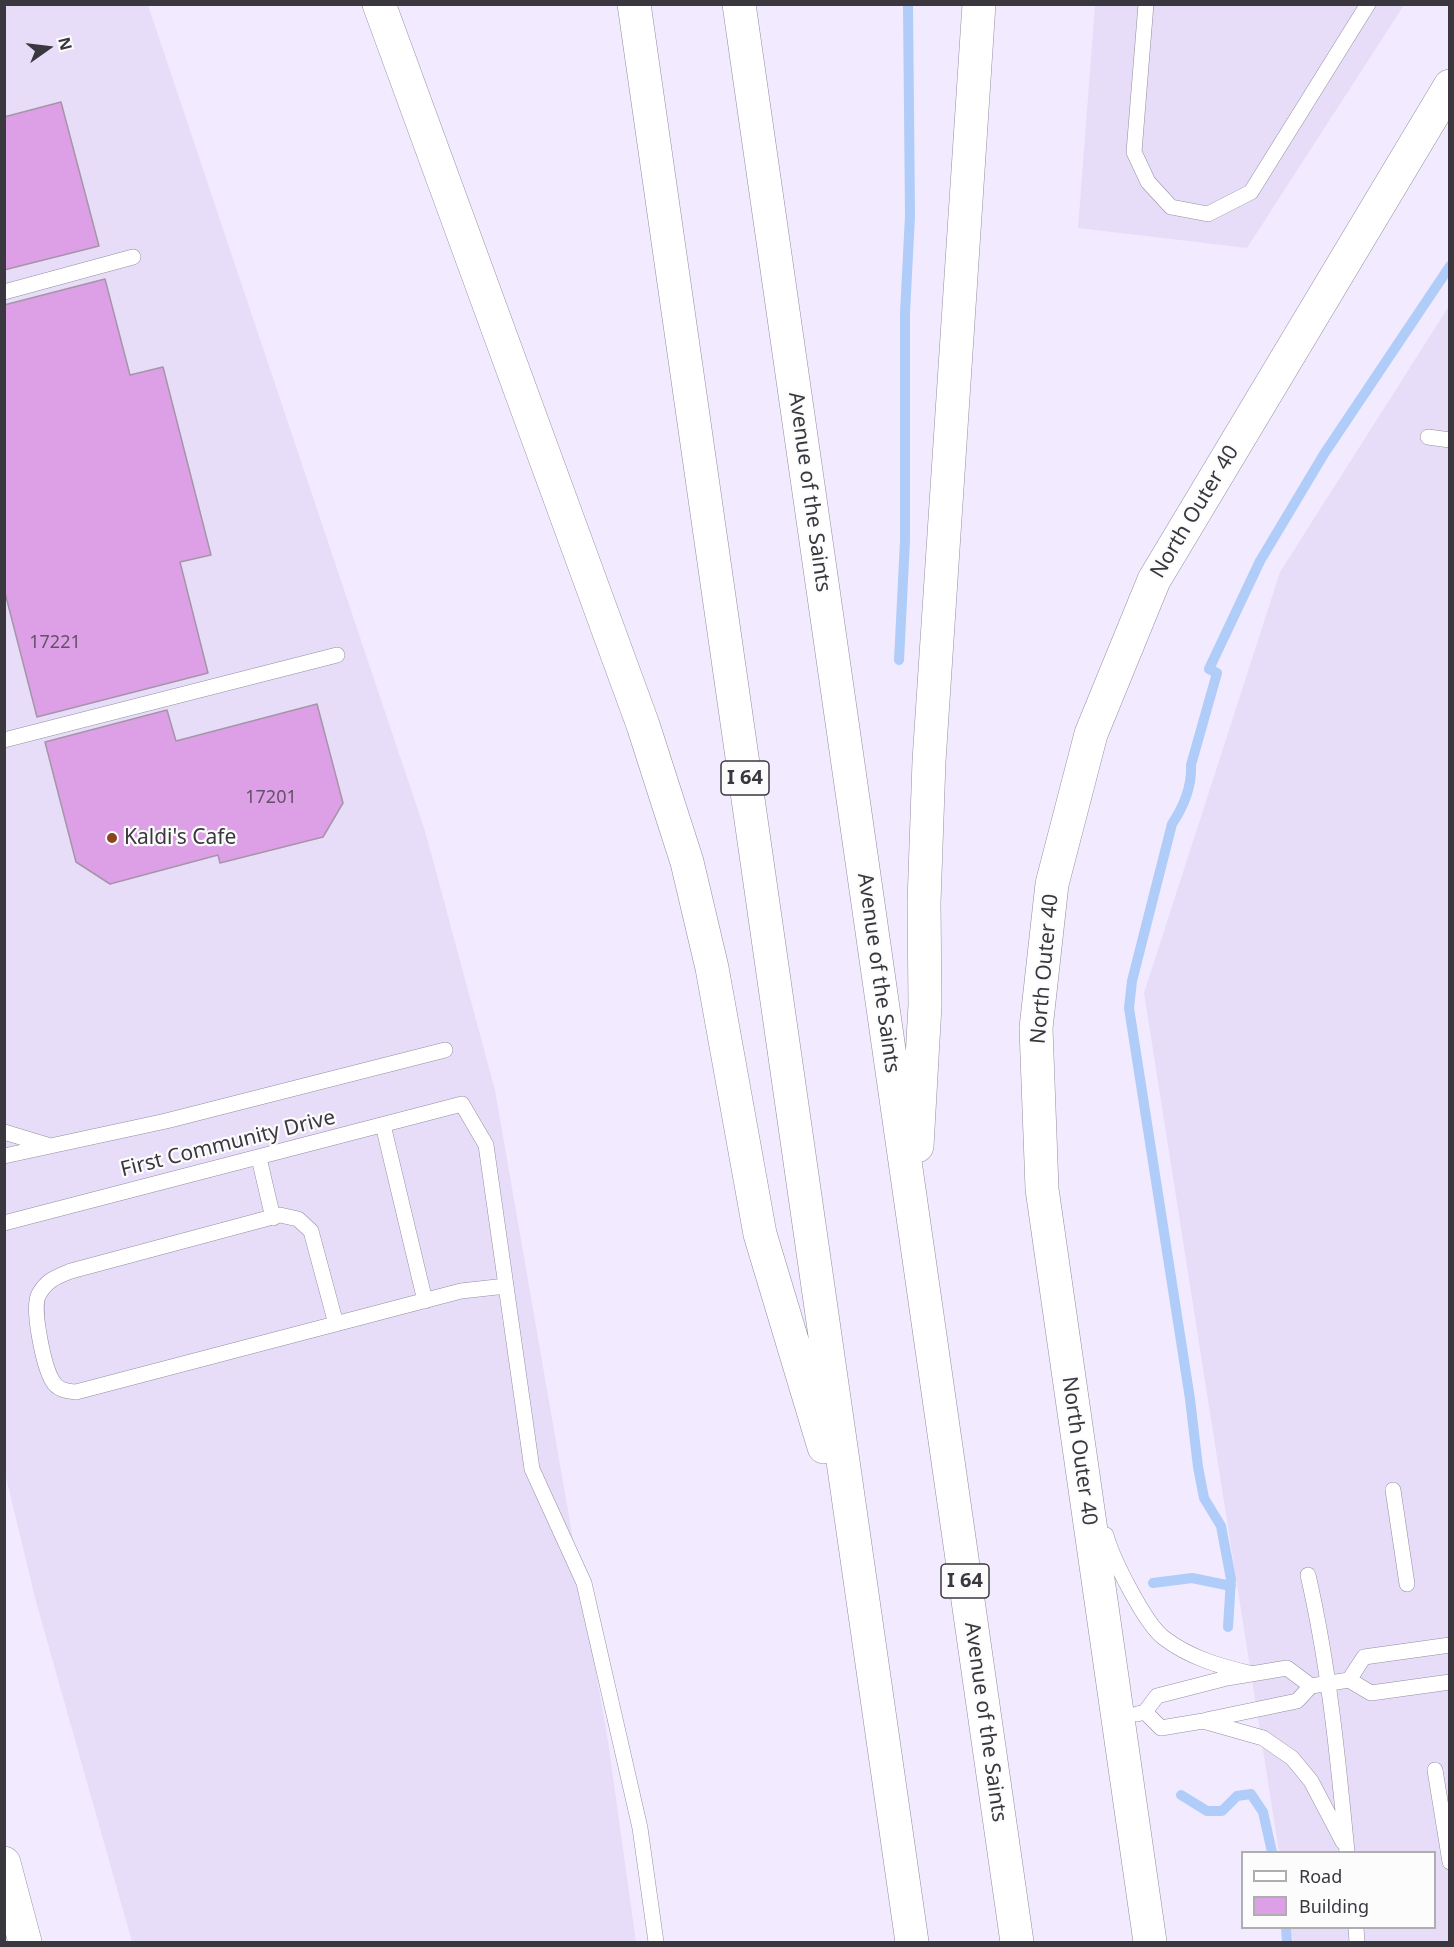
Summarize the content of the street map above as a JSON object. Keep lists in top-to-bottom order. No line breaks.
{"streets":{"main road":["Avenue of the Saints","North Outer 40","I 64"],"lane":["First Community Drive"]},"places":["Kaldi's Cafe"],"house_numbers":["17221","17201"],"legend":["Road","Building"],"north":"right"}
